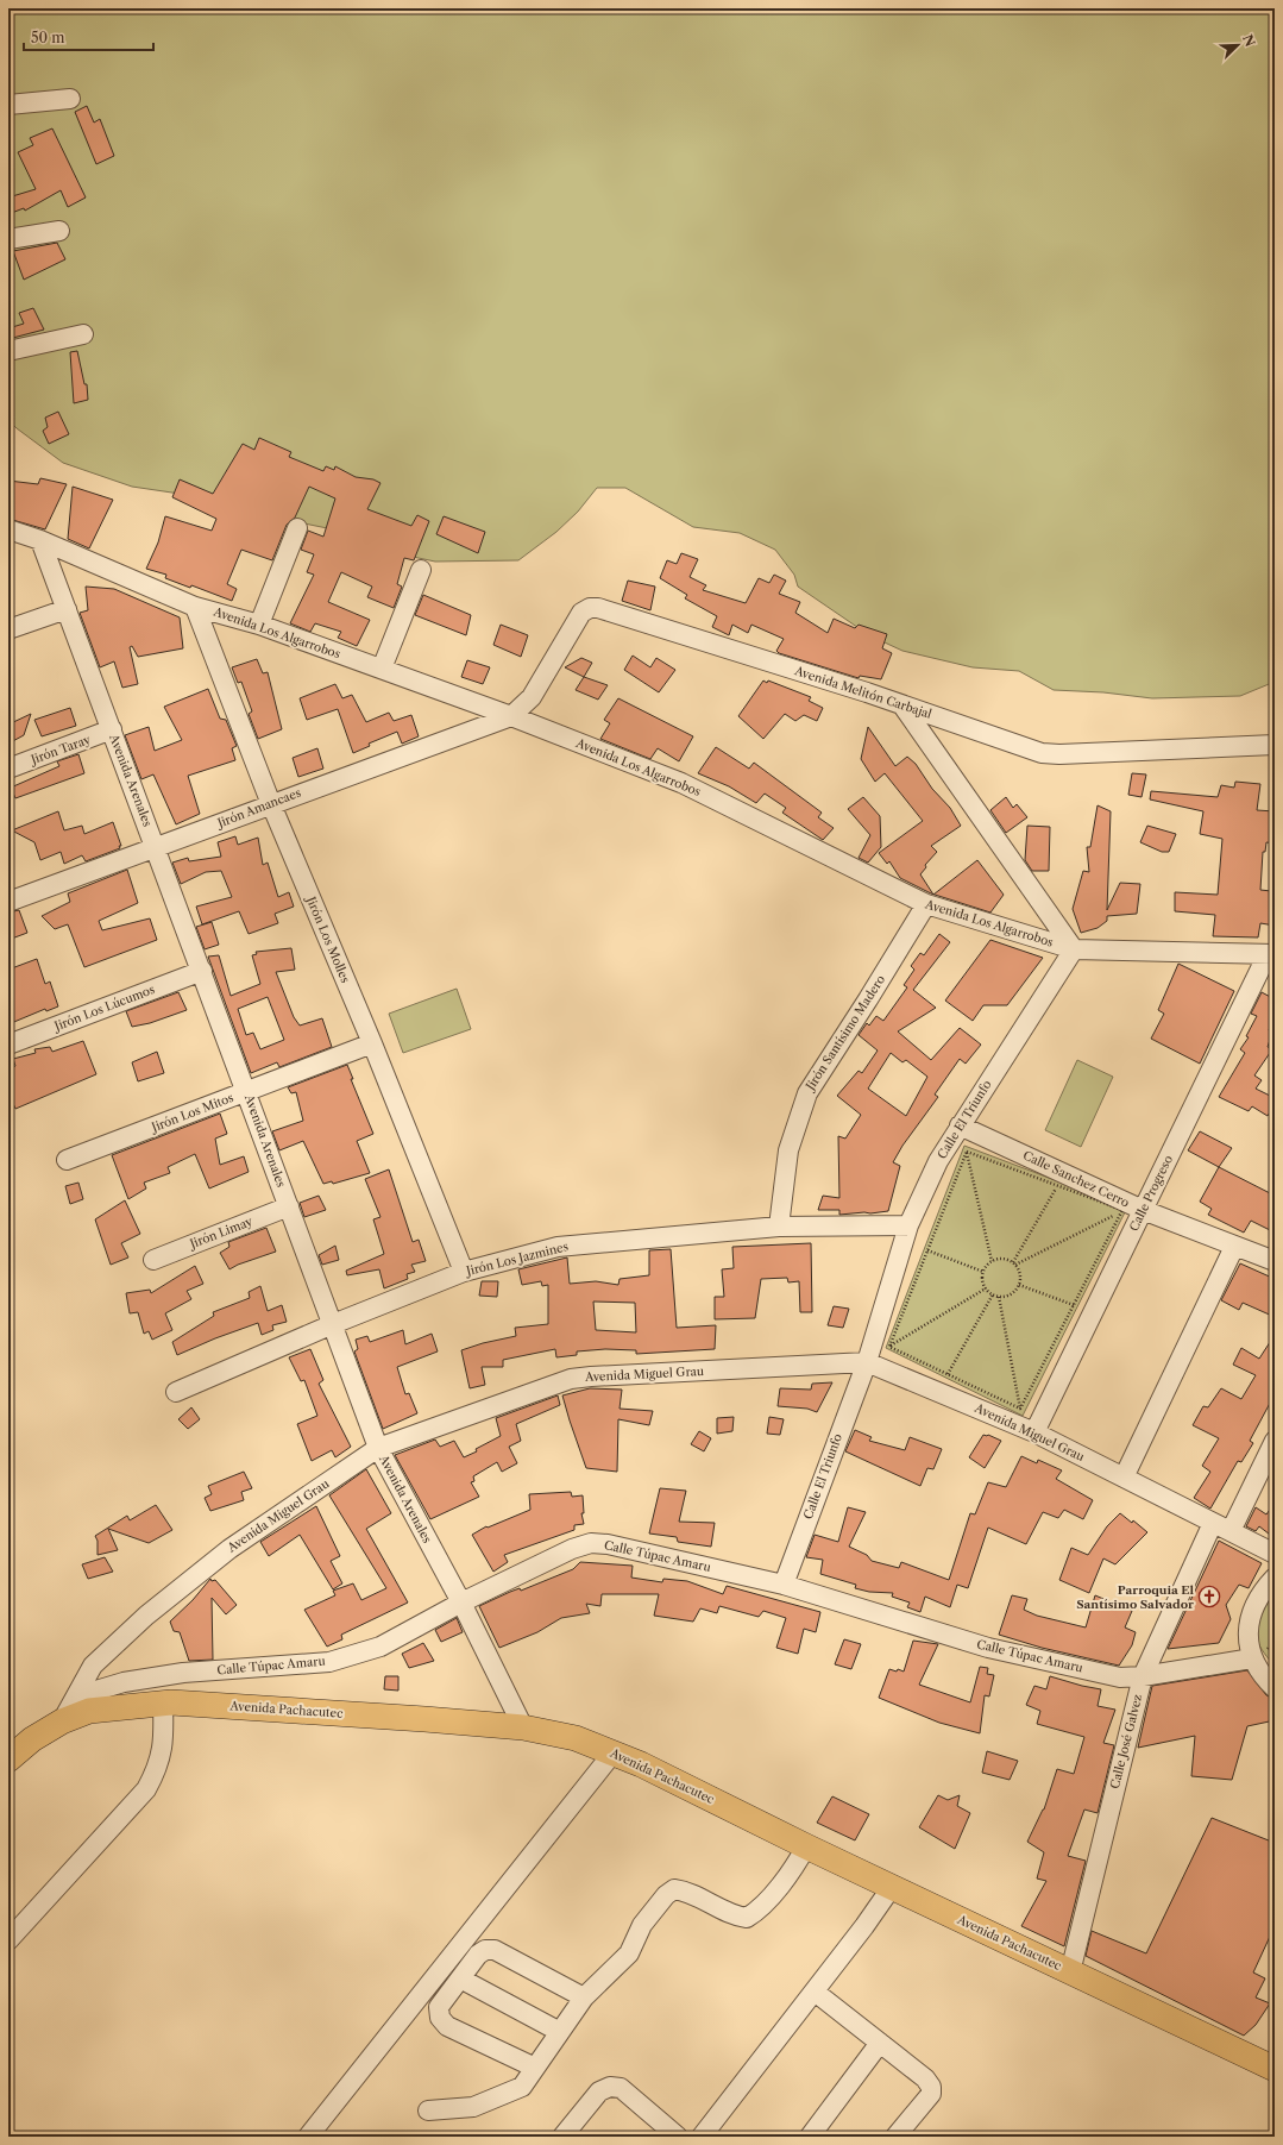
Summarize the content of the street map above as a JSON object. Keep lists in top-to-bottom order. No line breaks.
{"streets":{"main road":["Avenida Pachacutec"],"street":["Avenida Los Algarrobos","Avenida Melitón Carbajal","Jirón Taray","Avenida Arenales","Jirón Amancaes","Jirón Los Molles","Jirón Los Lúcumos","Jirón Santísimo Madero","Jirón Los Mitos","Calle El Triunfo","Calle Sanchez Cerro","Calle Progreso","Jirón Limay","Jirón Los Jazmines","Avenida Miguel Grau","Calle Túpac Amaru","Calle José Galvez"]},"crossings":[["Avenida Los Algarrobos","Avenida Melitón Carbajal"],["Avenida Los Algarrobos","Avenida Arenales"],["Avenida Los Algarrobos","Jirón Amancaes"],["Avenida Los Algarrobos","Jirón Los Molles"],["Avenida Los Algarrobos","Jirón Santísimo Madero"],["Avenida Los Algarrobos","Calle El Triunfo"],["Avenida Los Algarrobos","Calle Progreso"],["Avenida Melitón Carbajal","Jirón Amancaes"],["Jirón Taray","Avenida Arenales"],["Avenida Arenales","Jirón Amancaes"],["Avenida Arenales","Jirón Los Lúcumos"],["Avenida Arenales","Jirón Los Mitos"],["Avenida Arenales","Jirón Limay"],["Avenida Arenales","Jirón Los Jazmines"],["Avenida Arenales","Avenida Miguel Grau"],["Avenida Arenales","Calle Túpac Amaru"],["Avenida Arenales","Avenida Pachacutec"],["Jirón Amancaes","Jirón Los Molles"],["Jirón Los Molles","Jirón Los Mitos"],["Jirón Los Molles","Jirón Los Jazmines"],["Jirón Santísimo Madero","Jirón Los Jazmines"],["Calle El Triunfo","Calle Sanchez Cerro"],["Calle El Triunfo","Jirón Los Jazmines"],["Calle El Triunfo","Avenida Miguel Grau"],["Calle El Triunfo","Calle Túpac Amaru"],["Calle Sanchez Cerro","Calle Progreso"],["Calle Progreso","Avenida Miguel Grau"],["Avenida Miguel Grau","Calle Túpac Amaru"],["Avenida Miguel Grau","Avenida Pachacutec"],["Avenida Miguel Grau","Calle José Galvez"],["Calle Túpac Amaru","Calle José Galvez"],["Avenida Pachacutec","Calle José Galvez"]],"places":{"church":["Parroquia El Santísimo Salvador"]},"scale_bar":"50 m","north":"top right"}
